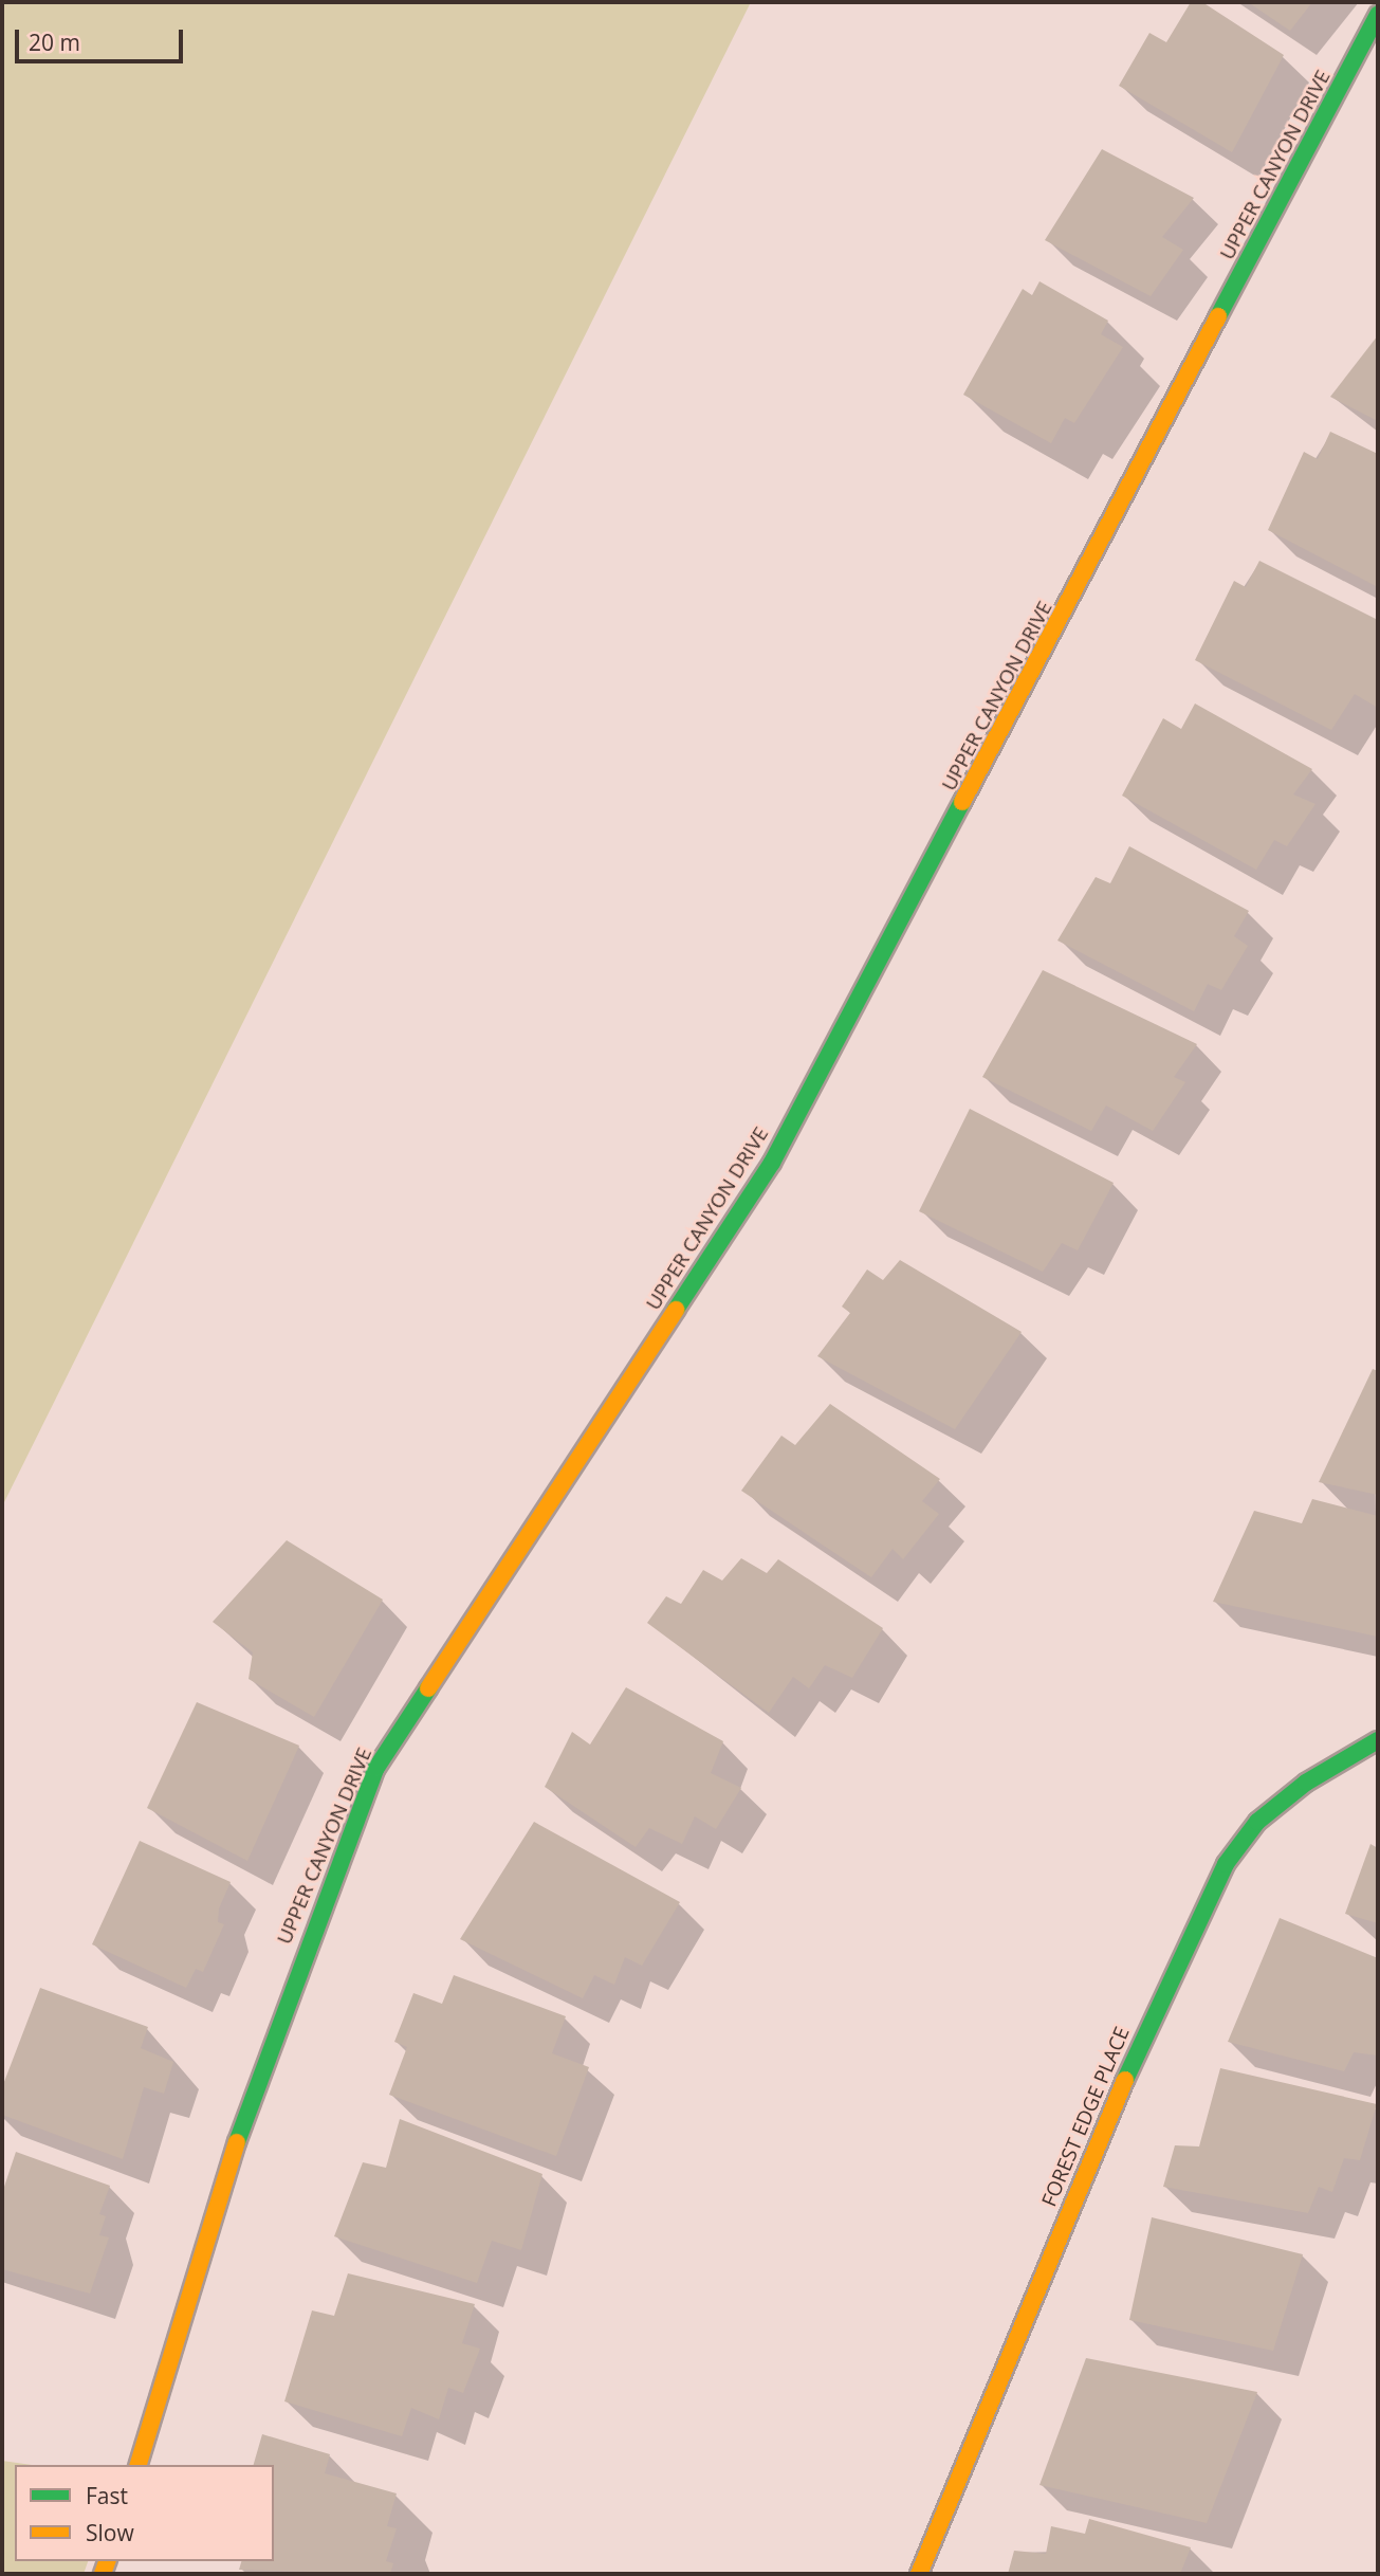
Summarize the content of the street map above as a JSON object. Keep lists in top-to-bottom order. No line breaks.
{"streets":{"street":["UPPER CANYON DRIVE","FOREST EDGE PLACE"]},"legend":["Fast","Slow"],"scale_bar":"20 m"}
